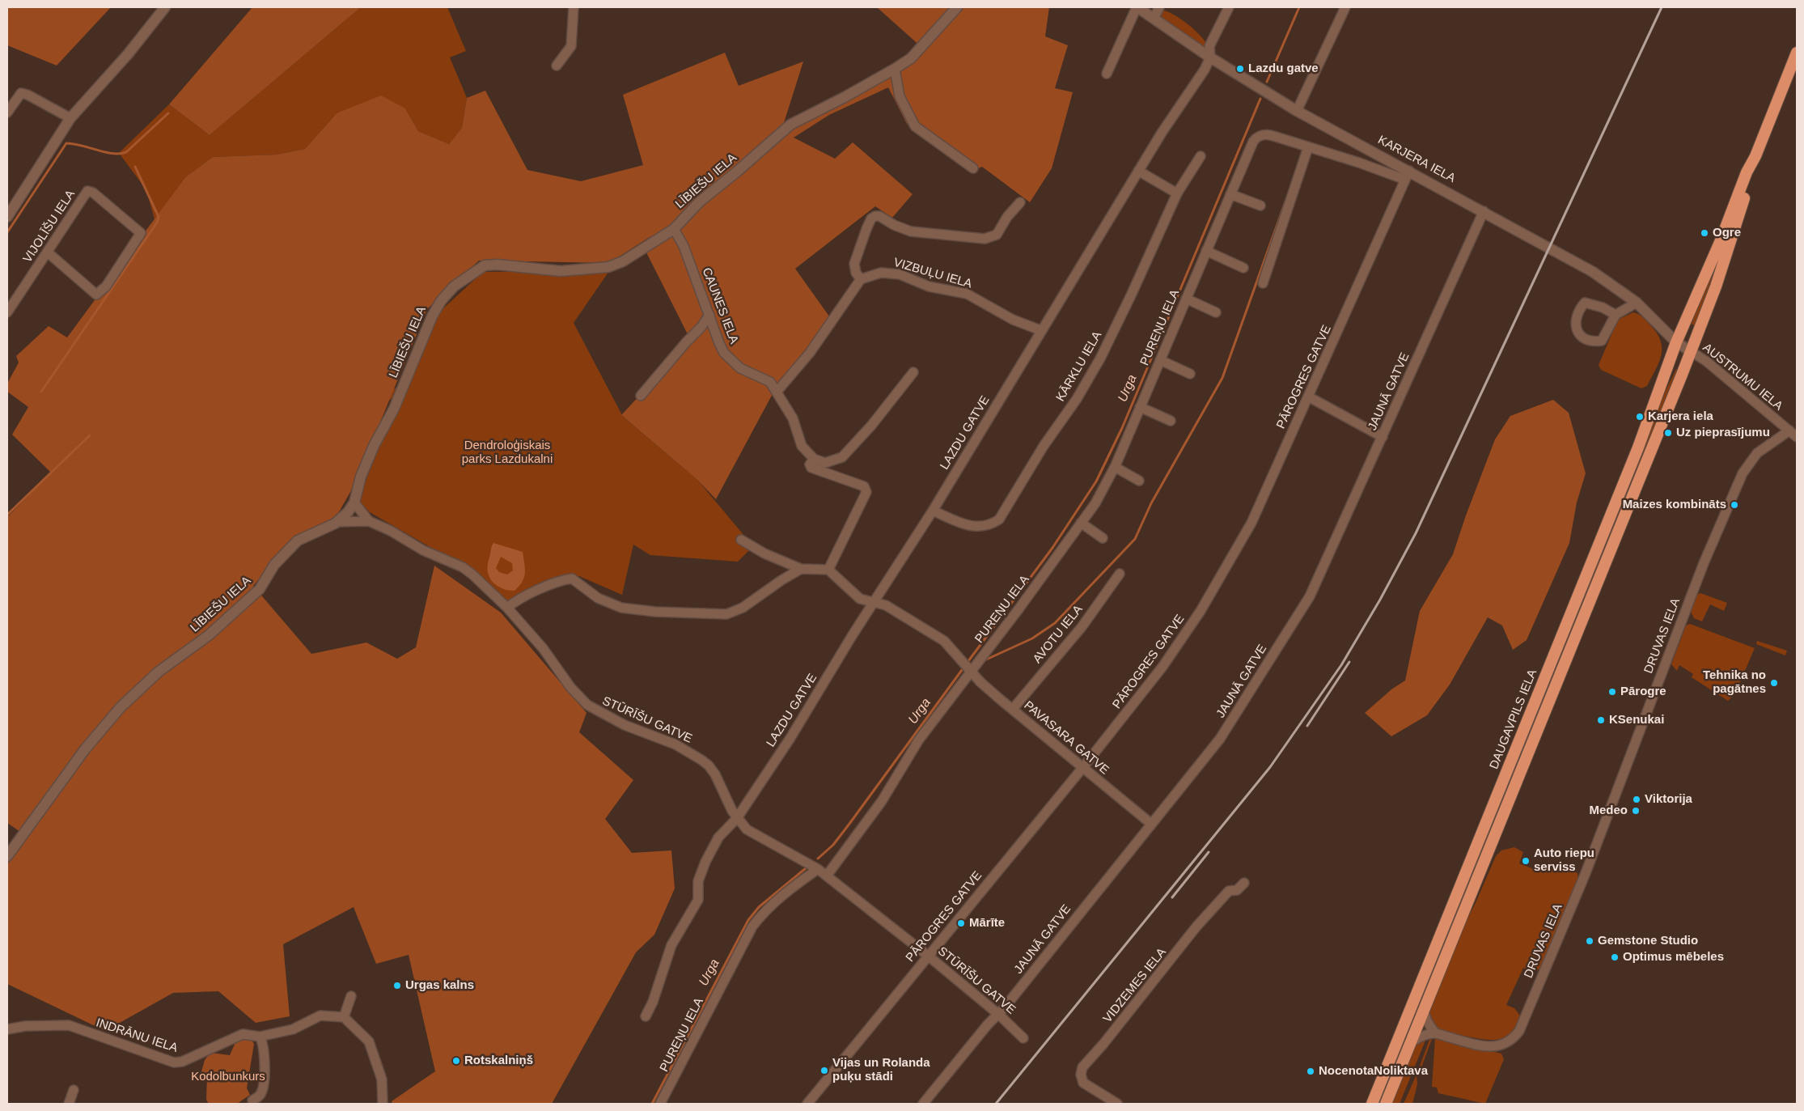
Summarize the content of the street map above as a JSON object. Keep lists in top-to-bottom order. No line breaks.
{"streets":{"highway":["DAUGAVPILS IELA"],"street":["KARJERA IELA","LĪBIEŠU IELA","VIJOLĪŠU IELA","VIZBUĻU IELA","CAUNES IELA","PUREŅU IELA","KĀRKLU IELA","PĀROGRES GATVE","AUSTRUMU IELA","JAUNĀ GATVE","LAZDU GATVE","AVOTU IELA","DRUVAS IELA","STŪRĪŠU GATVE","PAVASARA GATVE","VIDZEMES IELA","INDRĀNU IELA"]},"crossings":[["KARJERA IELA","PĀROGRES GATVE"],["KARJERA IELA","AUSTRUMU IELA"],["KARJERA IELA","JAUNĀ GATVE"],["KARJERA IELA","LAZDU GATVE"],["KARJERA IELA","DAUGAVPILS IELA"],["LĪBIEŠU IELA","CAUNES IELA"],["LĪBIEŠU IELA","STŪRĪŠU GATVE"],["VIZBUĻU IELA","LAZDU GATVE"],["PUREŅU IELA","STŪRĪŠU GATVE"],["PUREŅU IELA","PAVASARA GATVE"],["KĀRKLU IELA","LAZDU GATVE"],["PĀROGRES GATVE","STŪRĪŠU GATVE"],["PĀROGRES GATVE","PAVASARA GATVE"],["AUSTRUMU IELA","DRUVAS IELA"],["JAUNĀ GATVE","STŪRĪŠU GATVE"],["JAUNĀ GATVE","PAVASARA GATVE"],["LAZDU GATVE","STŪRĪŠU GATVE"],["LAZDU GATVE","PAVASARA GATVE"],["AVOTU IELA","PAVASARA GATVE"]],"water":["Urga"],"parks":["Dendroloģiskais parks Lazdukalni","Kodolbunkurs"],"places":["Lazdu gatve","Ogre","Karjera iela","Uz pieprasījumu","Maizes kombināts","Tehnika no pagātnes","Pārogre","KSenukai","Viktorija","Medeo","Auto riepu serviss","Mārīte","Gemstone Studio","Optimus mēbeles","Urgas kalns","Rotskalniņš","Vijas un Rolanda puķu stādi","NocenotaNoliktava"]}
